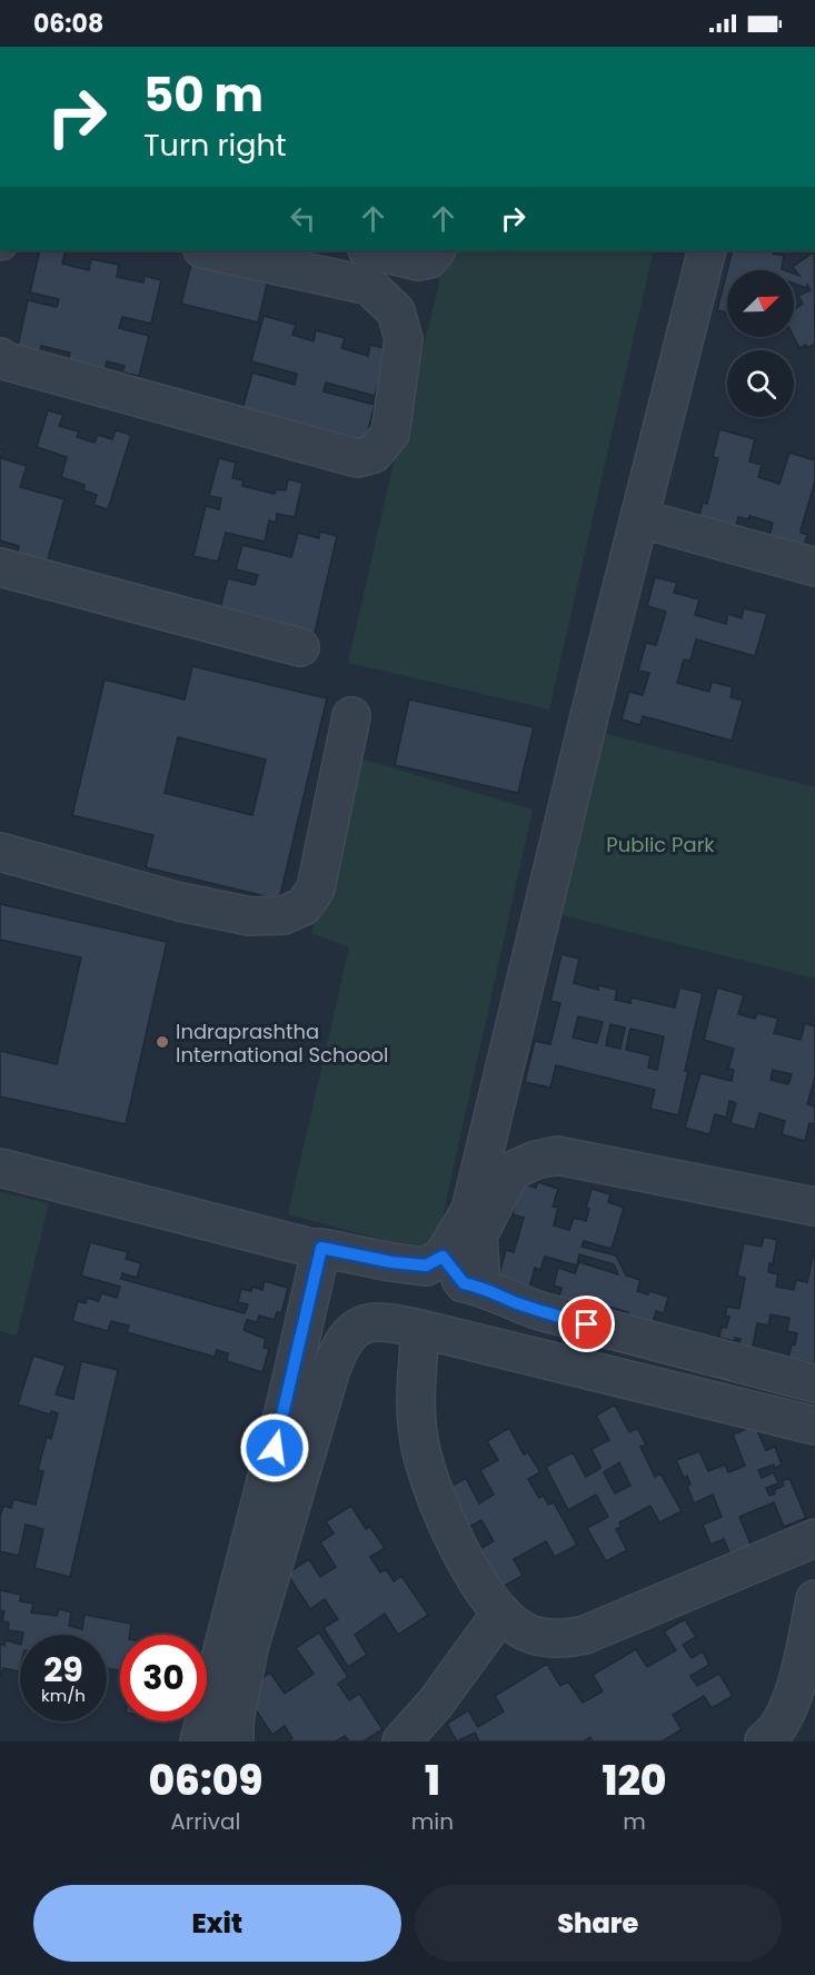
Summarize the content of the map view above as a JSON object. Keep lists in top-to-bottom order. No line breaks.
{"parks":["Public Park"],"places":["Indraprashtha International Schoool"],"north":"top right","page":{"status":"06:08","turn":["50 m","Turn right"],"speed":"29 km/h","limit":"30","eta":["06:09","Arrival","1","min","120","m"],"buttons":["Exit","Share"]}}
